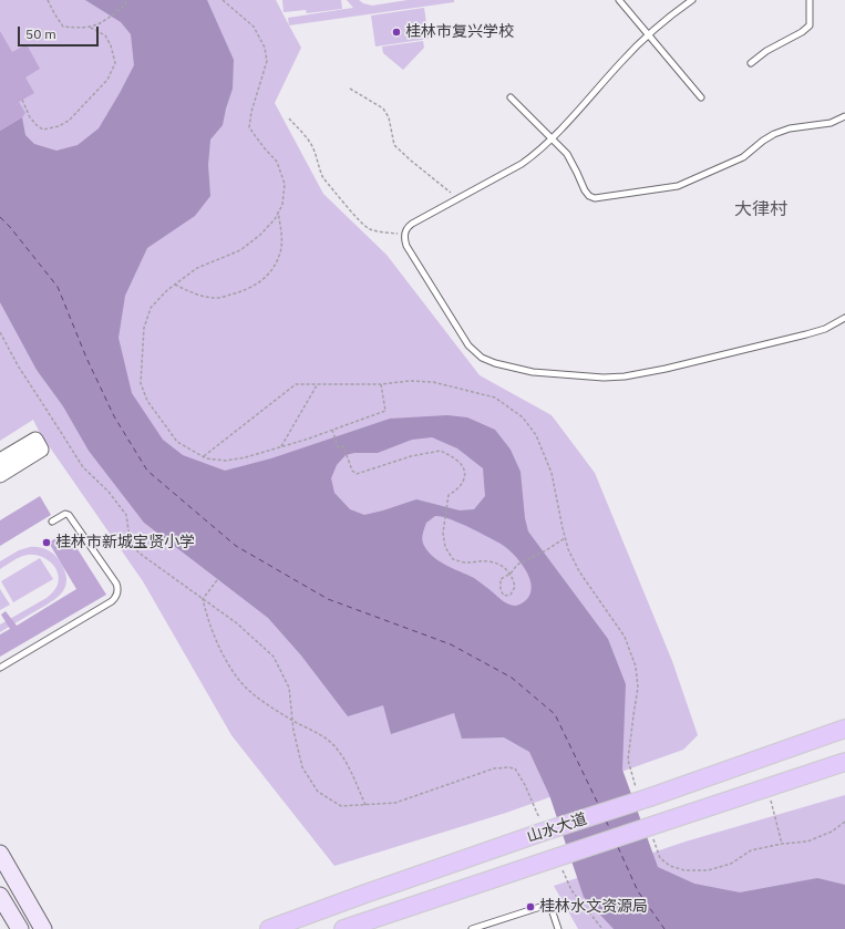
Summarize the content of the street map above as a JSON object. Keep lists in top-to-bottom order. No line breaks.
{"streets":{"main road":["山水大道"]},"districts":["大律村"],"places":["桂林市复兴学校","桂林市新城宝贤小学","桂林水文资源局"],"scale_bar":"50 m"}
